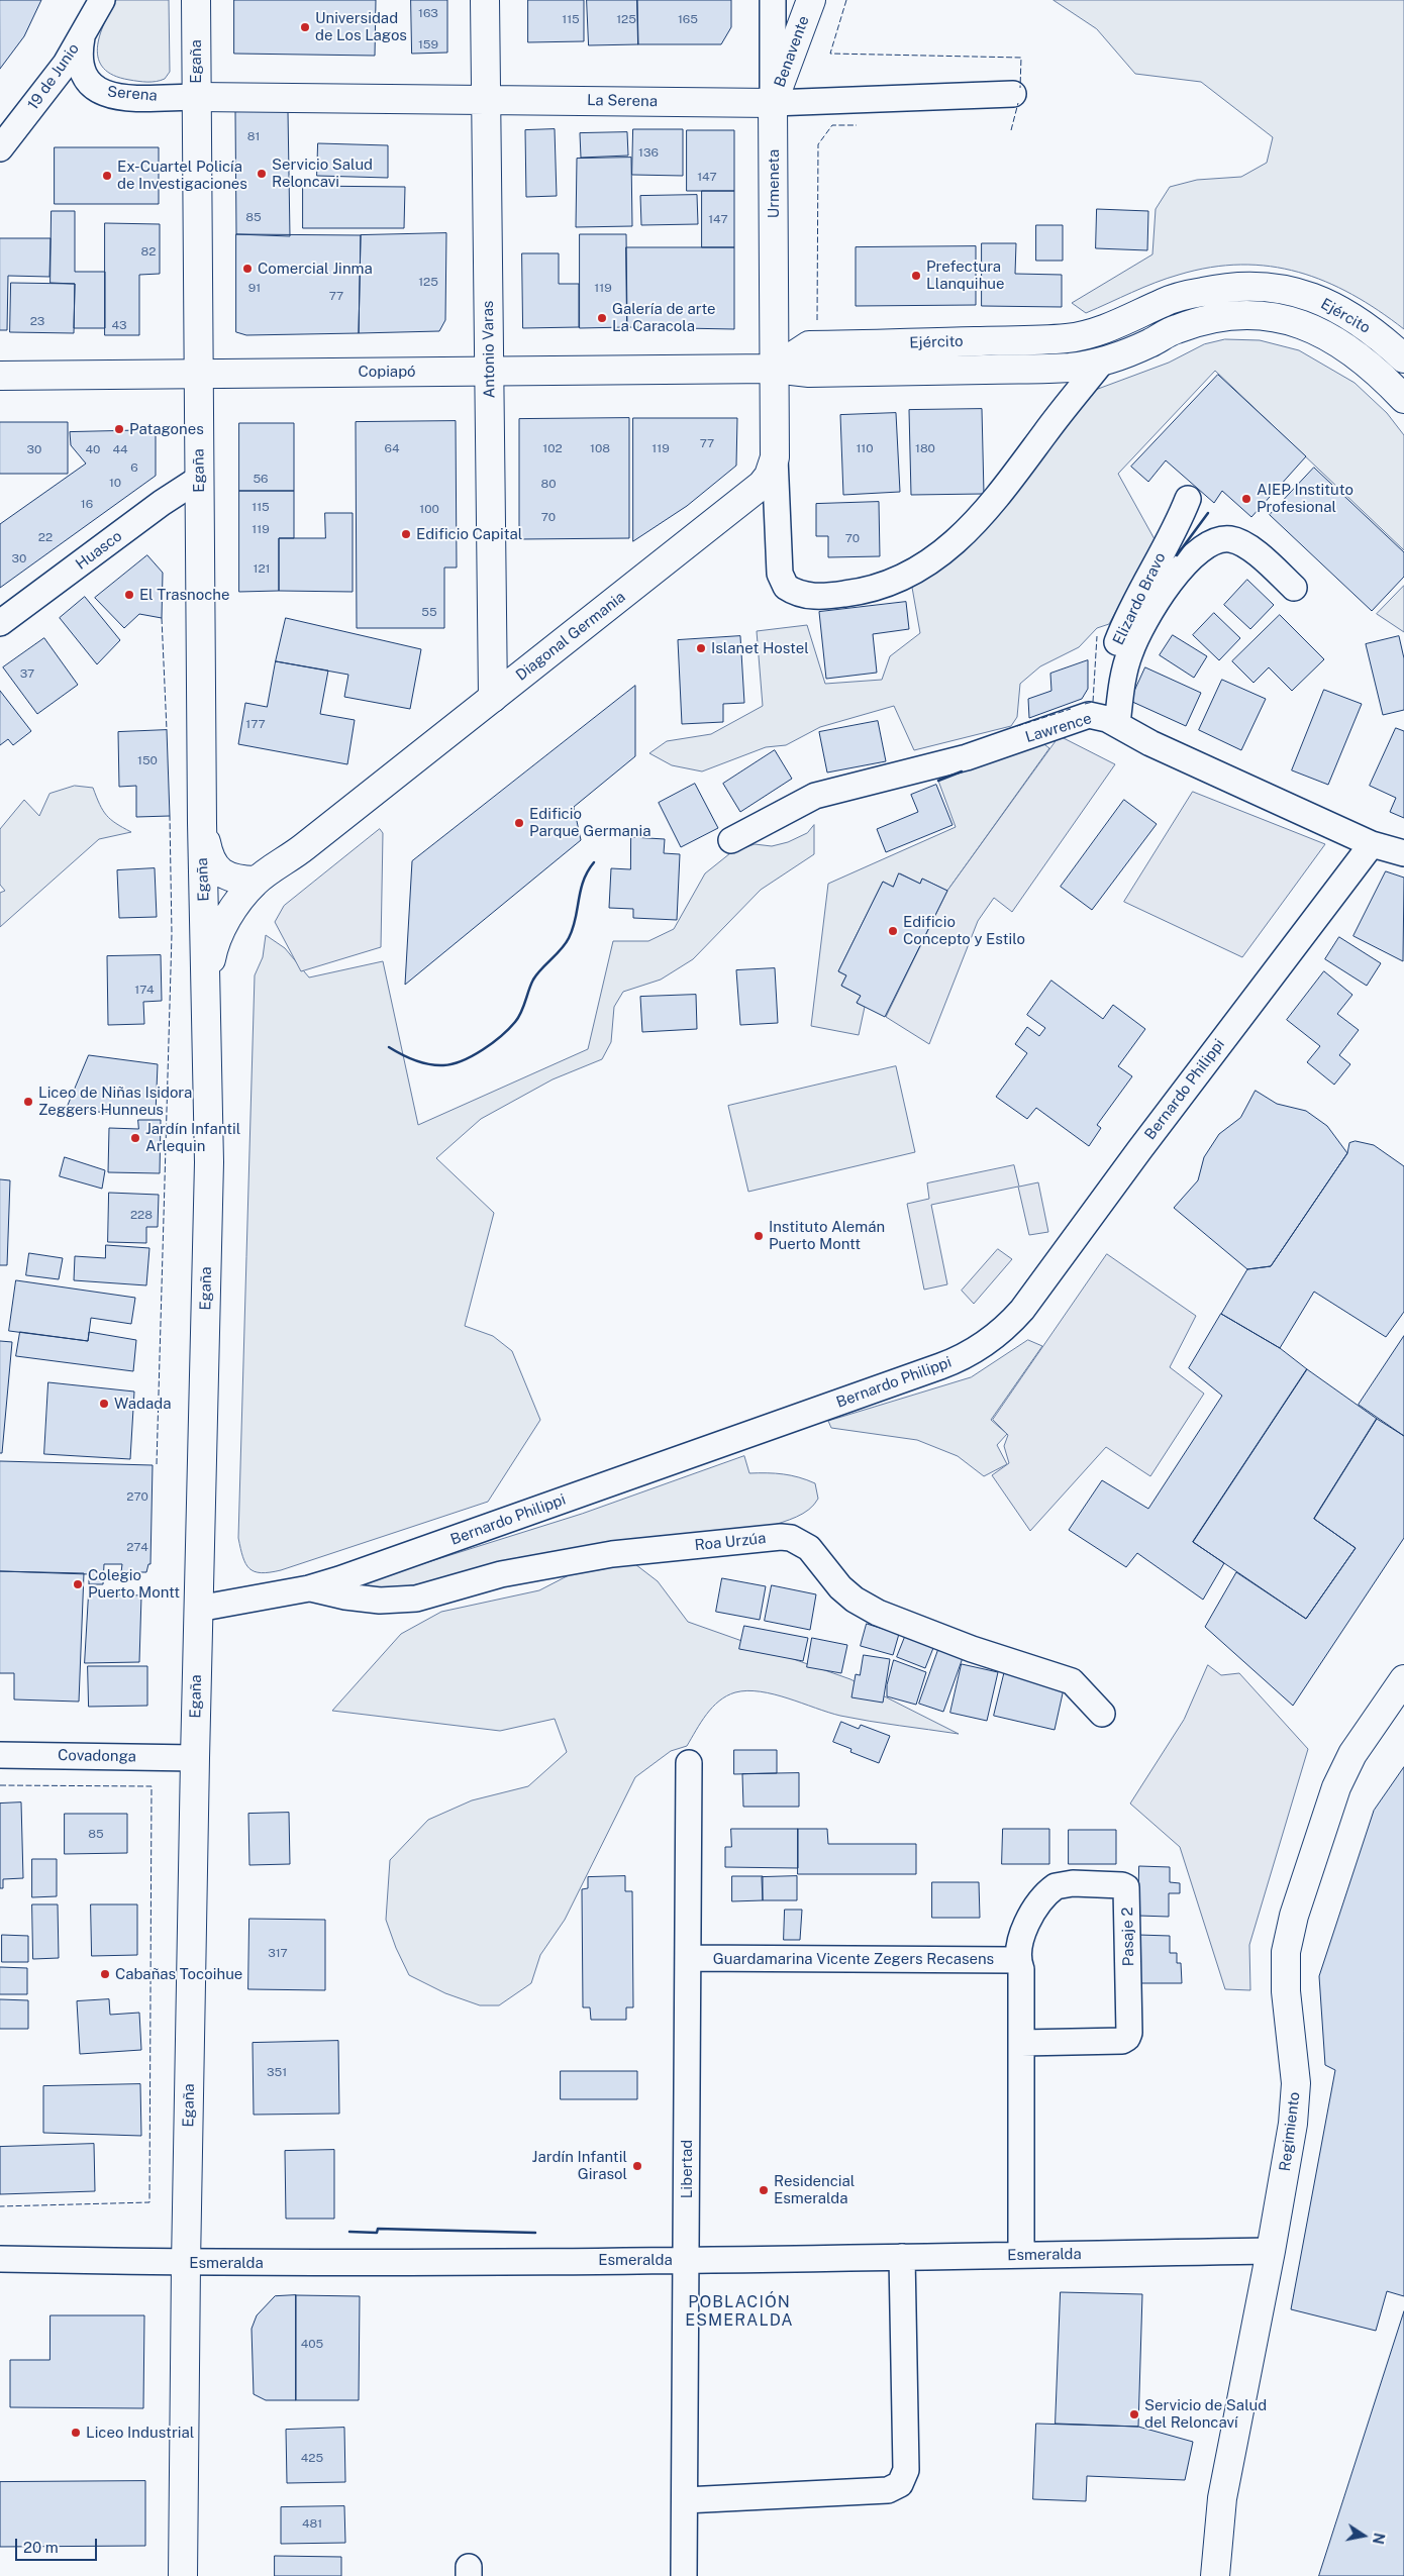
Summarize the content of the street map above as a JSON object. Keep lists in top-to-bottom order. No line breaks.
{"streets":{"main road":["Benavente","Egaña","Serena","La Serena","Urmeneta","Ejército","Antonio Varas","Copiapó","Diagonal Germania","Regimiento"],"street":["19 de Junio","Huasco","Elizardo Bravo","Lawrence","Bernardo Philippi","Roa Urzúa","Covadonga","Pasaje 2","Guardamarina Vicente Zegers Recasens","Libertad","Esmeralda"]},"crossings":[["Benavente","La Serena"],["Benavente","Urmeneta"],["Egaña","Serena"],["Egaña","Copiapó"],["Egaña","Huasco"],["Egaña","Diagonal Germania"],["Egaña","Bernardo Philippi"],["Egaña","Covadonga"],["Egaña","Esmeralda"],["19 de Junio","Serena"],["Serena","La Serena"],["La Serena","Urmeneta"],["La Serena","Antonio Varas"],["Urmeneta","Ejército"],["Urmeneta","Copiapó"],["Urmeneta","Diagonal Germania"],["Ejército","Copiapó"],["Ejército","Diagonal Germania"],["Antonio Varas","Copiapó"],["Antonio Varas","Diagonal Germania"],["Copiapó","Diagonal Germania"],["Elizardo Bravo","Lawrence"],["Lawrence","Bernardo Philippi"],["Bernardo Philippi","Roa Urzúa"],["Pasaje 2","Guardamarina Vicente Zegers Recasens"],["Guardamarina Vicente Zegers Recasens","Libertad"],["Regimiento","Esmeralda"],["Libertad","Esmeralda"]],"districts":["POBLACIÓN ESMERALDA"],"places":["Universidad de Los Lagos","Servicio Salud Reloncavi","Ex-Cuartel Policía de Investigaciones","Comercial Jinma","Prefectura Llanquihue","Galería de arte La Caracola","Patagones","AIEP Instituto Profesional","Edificio Capital","El Trasnoche","Islanet Hostel","Edificio Parque Germania","Edificio Concepto y Estilo","Liceo de Niñas Isidora Zeggers Hunneus","Jardín Infantil Arlequin","Instituto Alemán Puerto Montt","Wadada","Colegio Puerto Montt","Cabañas Tocoihue","Jardín Infantil Girasol","Residencial Esmeralda","Servicio de Salud del Reloncaví","Liceo Industrial"],"house_numbers":["163","115","125","165","159","81","136","147","85","147","82","125","91","119","77","23","43","77","64","102","108","119","110","180","30","40","44","6","56","10","80","16","115","100","70","119","22","70","30","121","55","37","177","150","174","228","270","274","85","317","351","405","425","481"],"scale_bar":"20 m","north":"right"}
